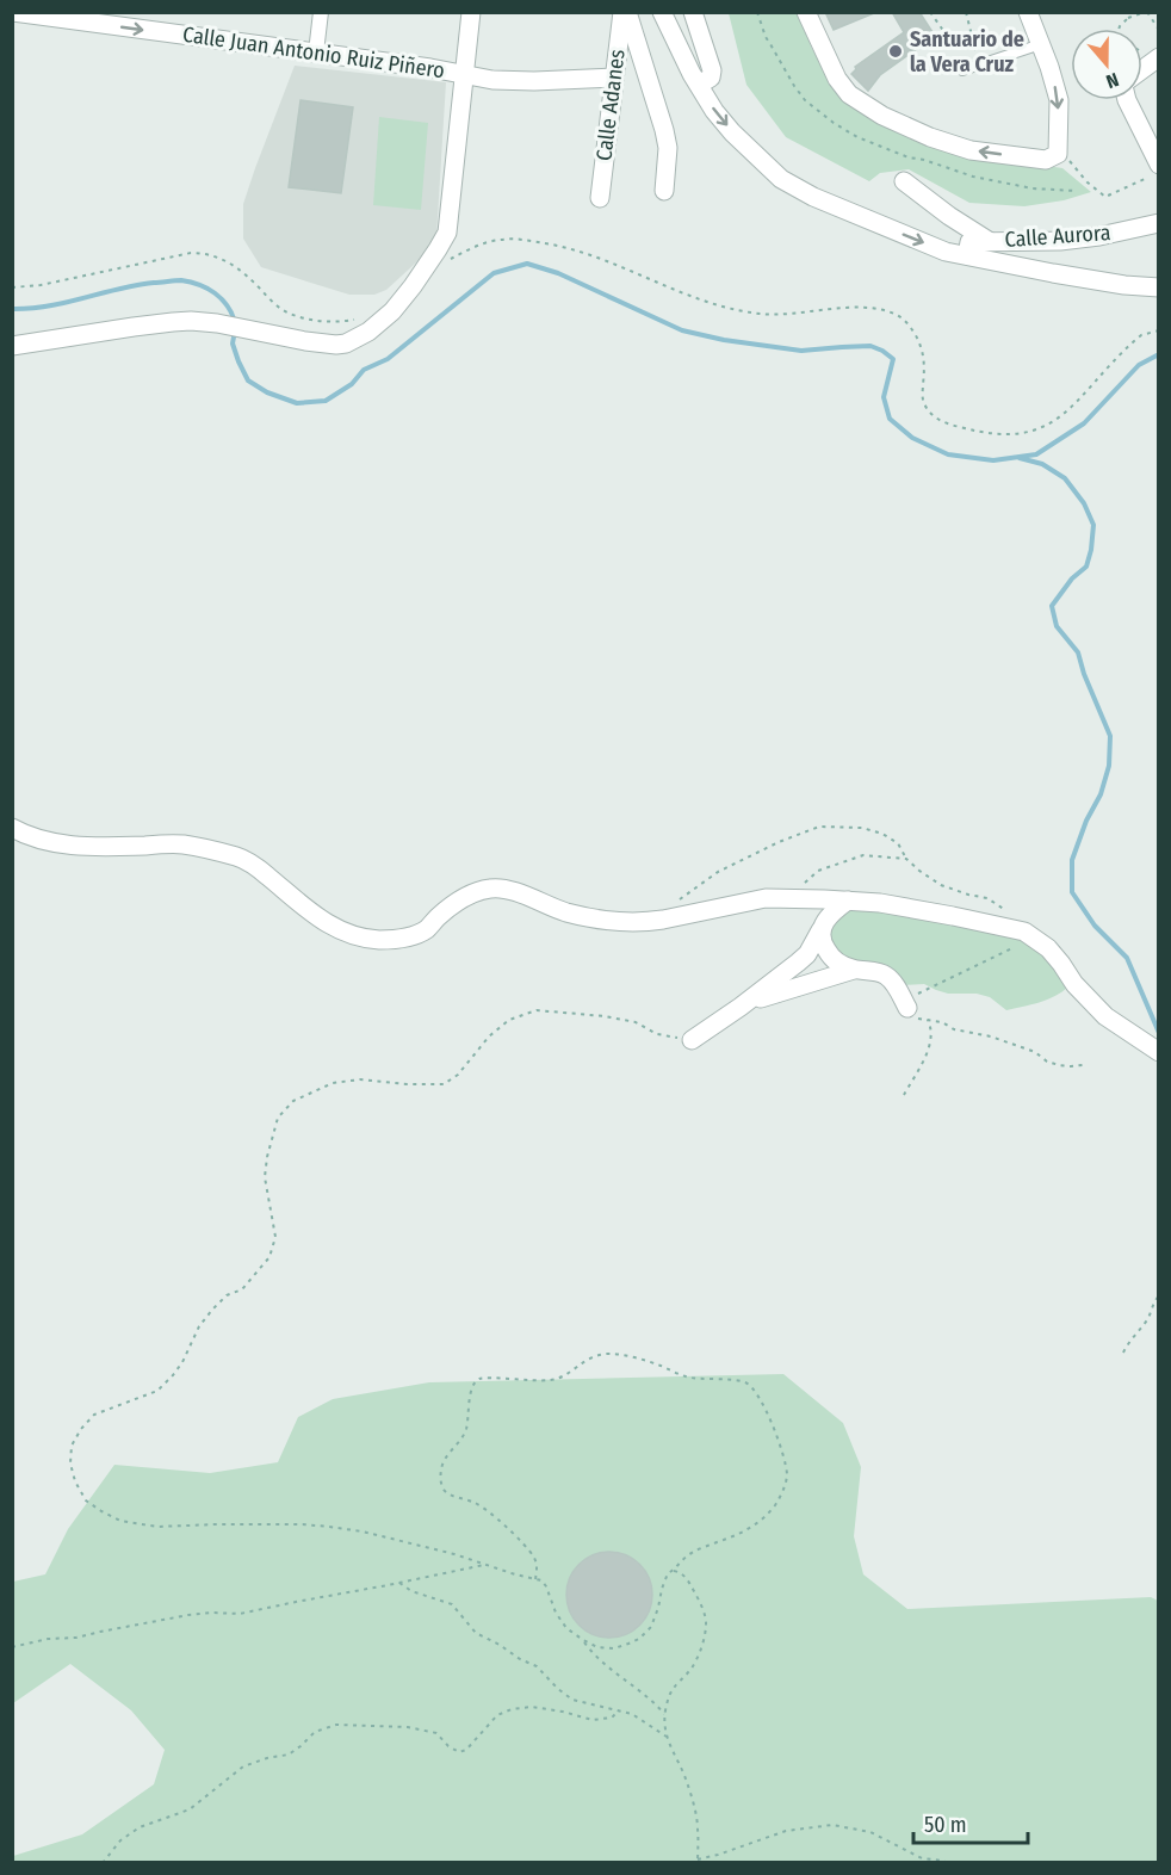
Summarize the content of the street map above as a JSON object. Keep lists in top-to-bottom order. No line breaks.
{"streets":{"street":["Calle Juan Antonio Ruiz Piñero","Calle Adanes","Calle Aurora"]},"crossings":[["Calle Juan Antonio Ruiz Piñero","Calle Adanes"]],"one_way":["Calle Juan Antonio Ruiz Piñero"],"places":["Santuario de la Vera Cruz"],"scale_bar":"50 m","north":"bottom"}
